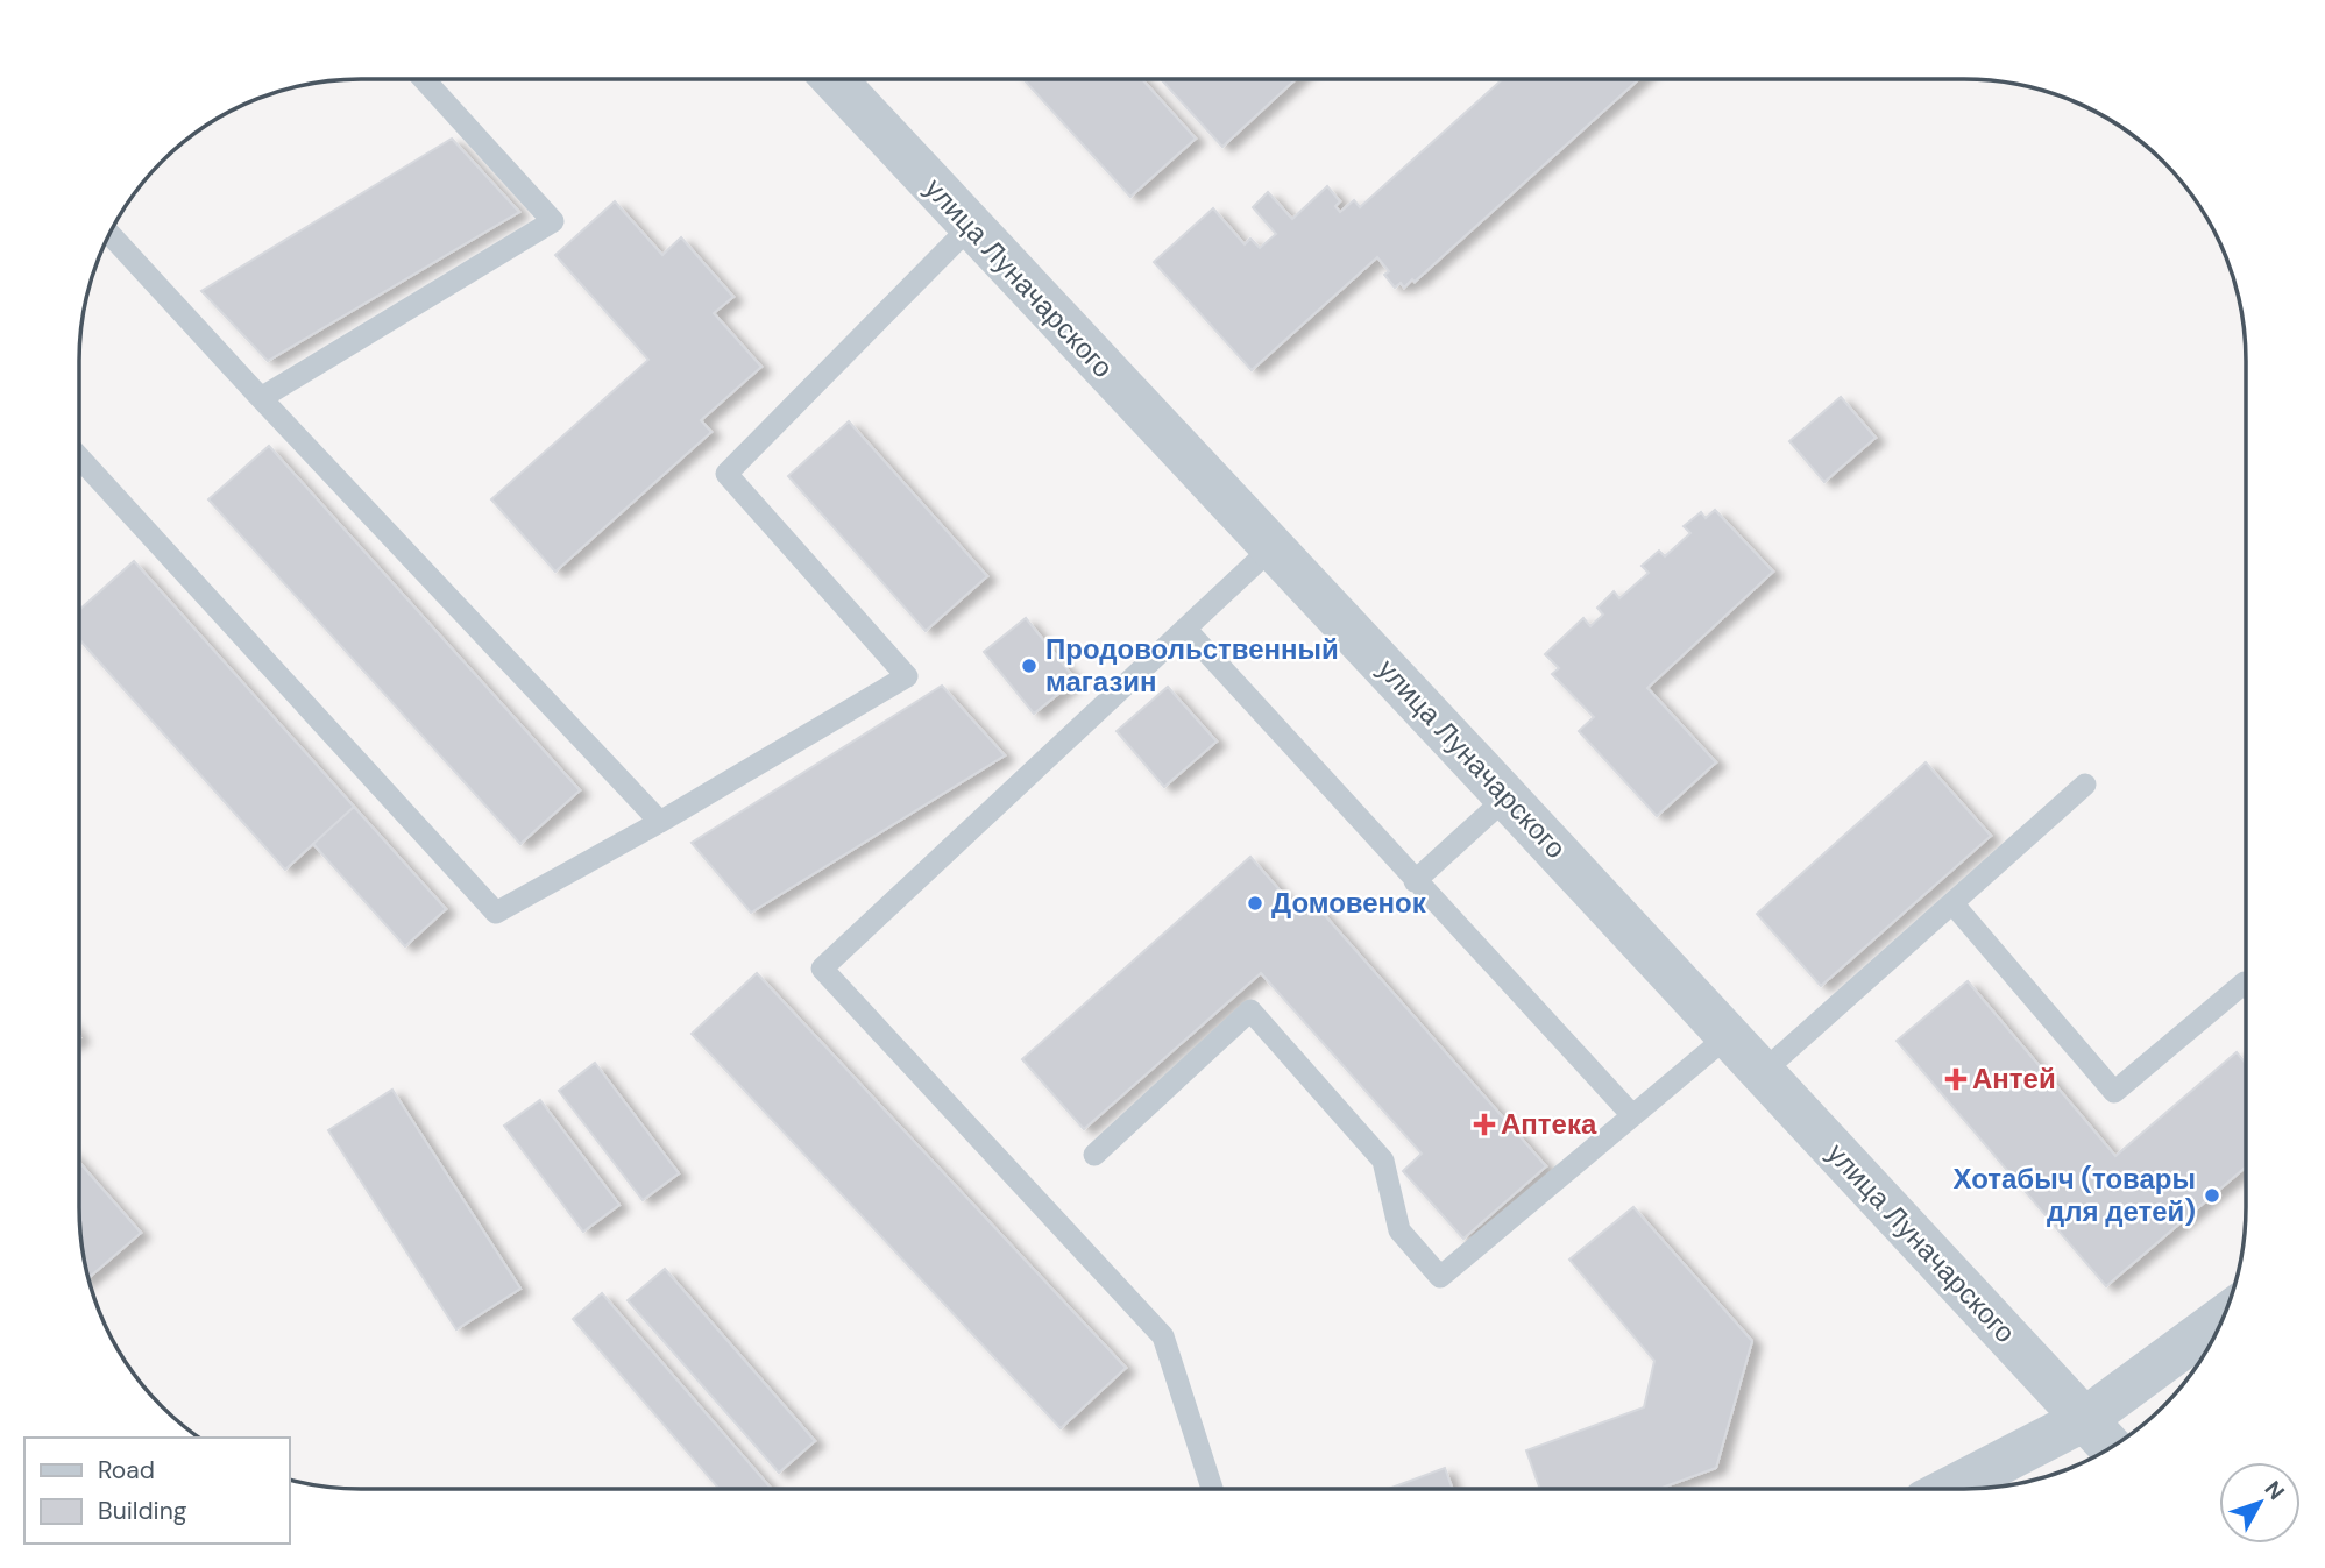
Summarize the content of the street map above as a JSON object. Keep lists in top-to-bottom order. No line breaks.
{"streets":{"street":["улица Луначарского"]},"places":{"other":["Продовольственный магазин","Домовенок","Хотабыч (товары для детей)"],"health":["Антей","Аптека"]},"legend":["Road","Building"],"north":"top right"}
